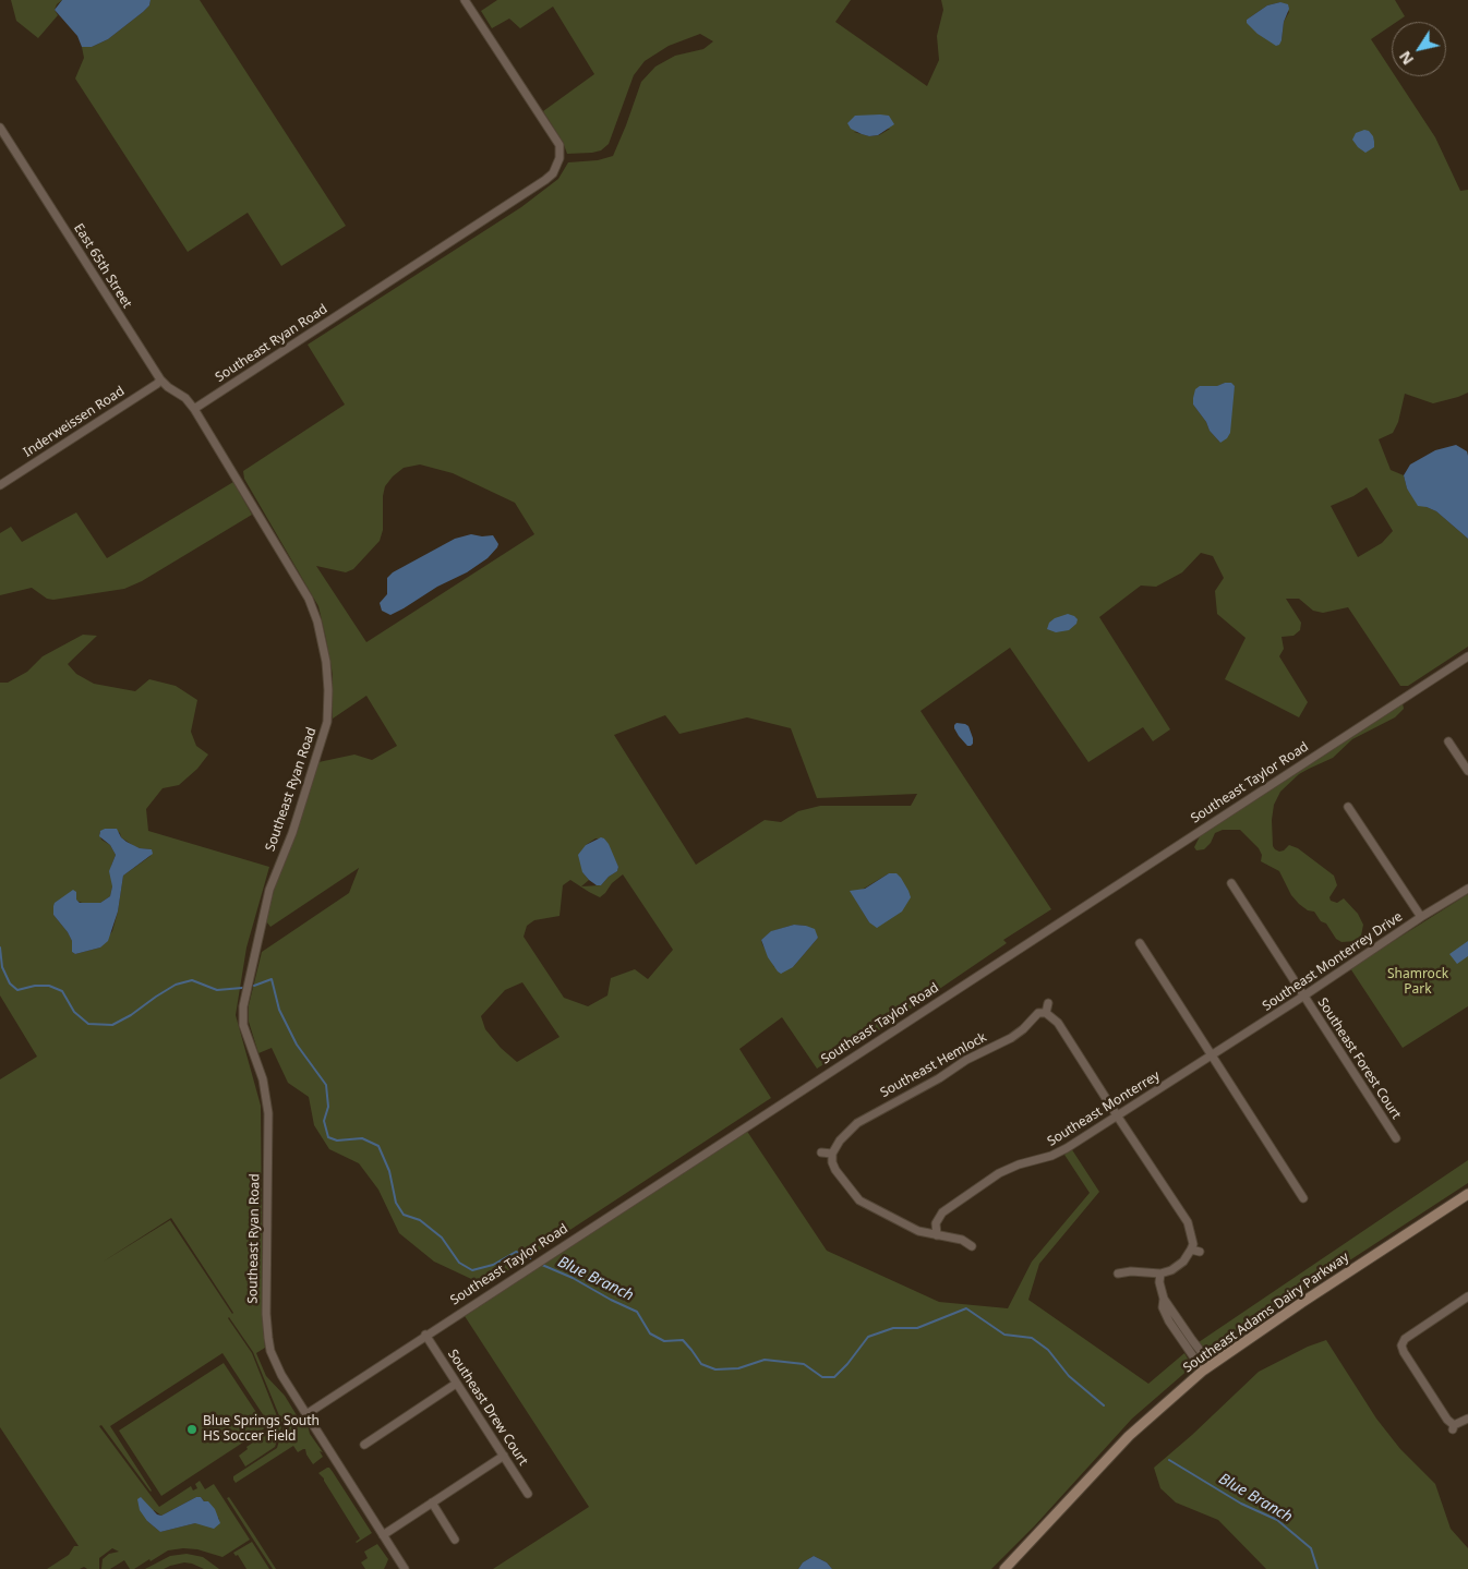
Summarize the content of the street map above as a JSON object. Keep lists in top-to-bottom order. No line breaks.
{"streets":{"main road":["Southeast Adams Dairy Parkway"],"street":["East 65th Street","Southeast Ryan Road","Inderweissen Road","Southeast Taylor Road","Southeast Monterrey Drive","Southeast Forest Court","Southeast Hemlock","Southeast Monterrey","Southeast Drew Court"]},"crossings":[["East 65th Street","Southeast Ryan Road"],["East 65th Street","Inderweissen Road"],["Southeast Ryan Road","Southeast Taylor Road"],["Southeast Taylor Road","Southeast Drew Court"],["Southeast Monterrey Drive","Southeast Forest Court"],["Southeast Monterrey Drive","Southeast Monterrey"]],"water":["Blue Branch"],"parks":["Shamrock Park"],"places":["Blue Springs South HS Soccer Field"],"north":"bottom left"}
